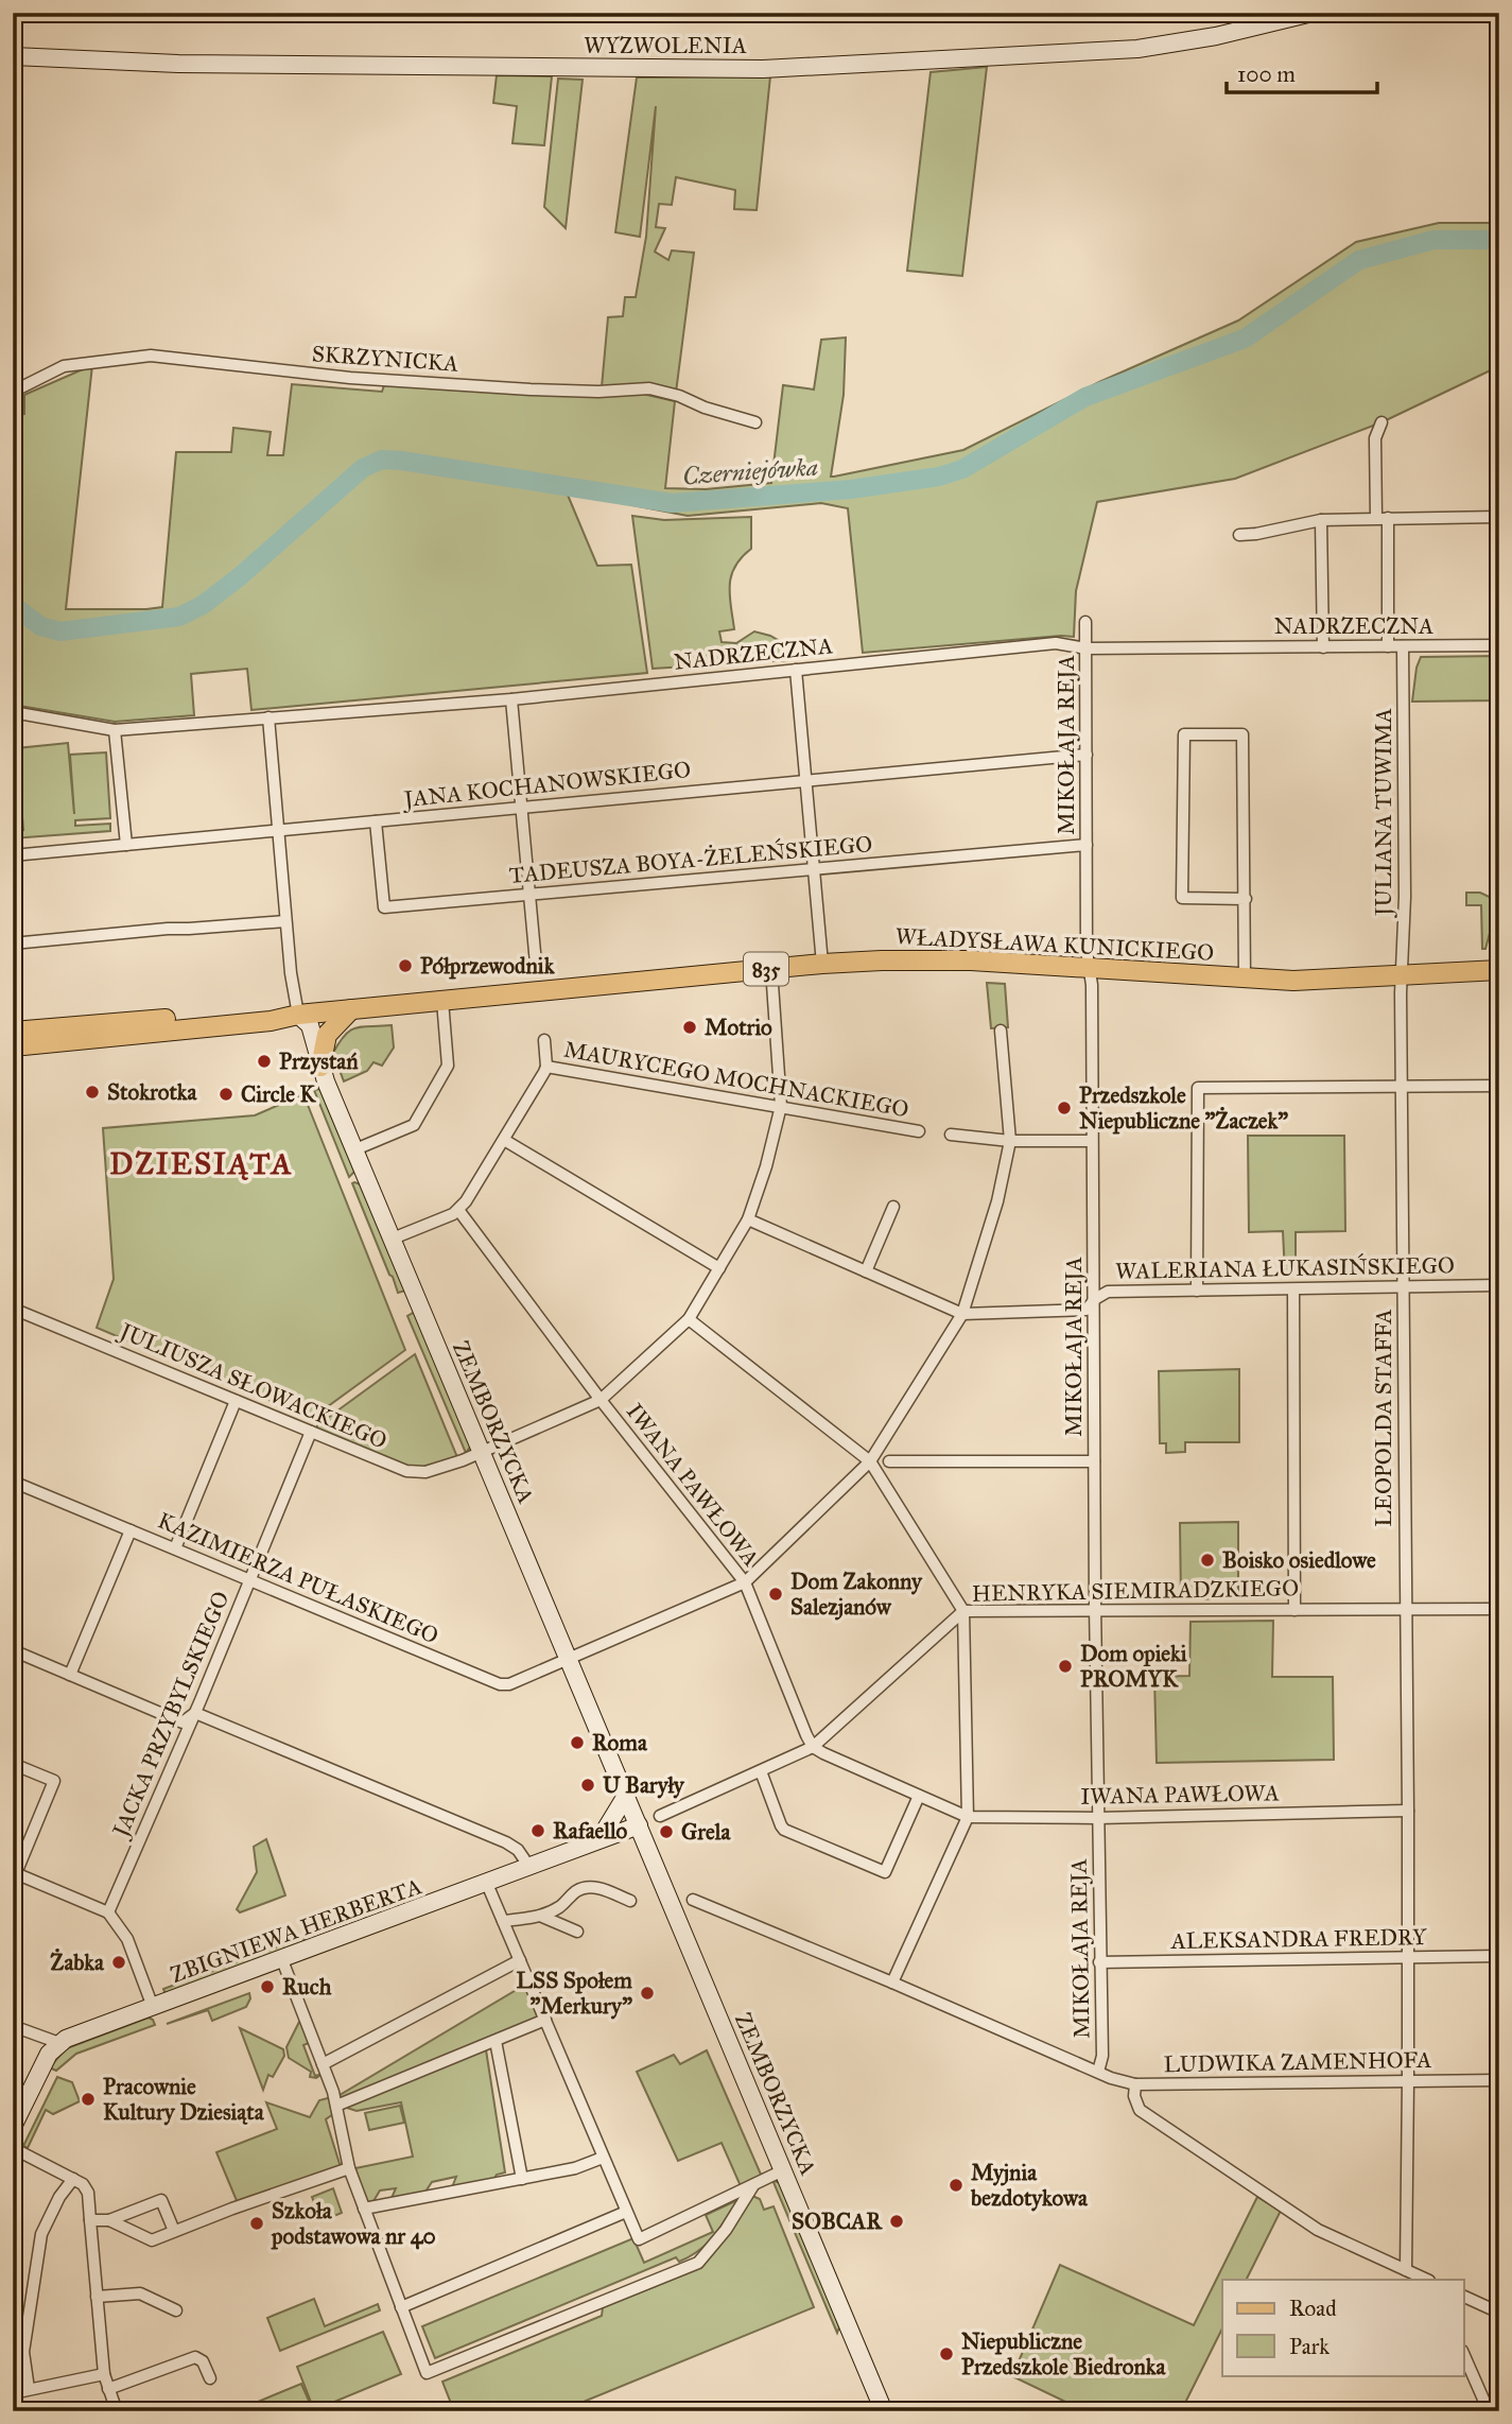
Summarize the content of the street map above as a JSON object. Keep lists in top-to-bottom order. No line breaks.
{"streets":{"main road":["WŁADYSŁAWA KUNICKIEGO","835"],"street":["WYZWOLENIA","SKRZYNICKA","NADRZECZNA","MIKOŁAJA REJA","JANA KOCHANOWSKIEGO","JULIANA TUWIMA","TADEUSZA BOYA-ŻELEŃSKIEGO","MAURYCEGO MOCHNACKIEGO","WALERIANA ŁUKASIŃSKIEGO","JULIUSZA SŁOWACKIEGO","LEOPOLDA STAFFA","ZEMBORZYCKA","IWANA PAWŁOWA","KAZIMIERZA PUŁASKIEGO","HENRYKA SIEMIRADZKIEGO","JACKA PRZYBYLSKIEGO","ZBIGNIEWA HERBERTA","ALEKSANDRA FREDRY","LUDWIKA ZAMENHOFA"]},"crossings":[["NADRZECZNA","MIKOŁAJA REJA"],["NADRZECZNA","JULIANA TUWIMA"],["MIKOŁAJA REJA","JANA KOCHANOWSKIEGO"],["MIKOŁAJA REJA","TADEUSZA BOYA-ŻELEŃSKIEGO"],["MIKOŁAJA REJA","WŁADYSŁAWA KUNICKIEGO"],["MIKOŁAJA REJA","WALERIANA ŁUKASIŃSKIEGO"],["MIKOŁAJA REJA","IWANA PAWŁOWA"],["MIKOŁAJA REJA","HENRYKA SIEMIRADZKIEGO"],["MIKOŁAJA REJA","ALEKSANDRA FREDRY"],["MIKOŁAJA REJA","LUDWIKA ZAMENHOFA"],["JANA KOCHANOWSKIEGO","TADEUSZA BOYA-ŻELEŃSKIEGO"],["JULIANA TUWIMA","WŁADYSŁAWA KUNICKIEGO"],["JULIANA TUWIMA","LEOPOLDA STAFFA"],["WŁADYSŁAWA KUNICKIEGO","JULIUSZA SŁOWACKIEGO"],["WŁADYSŁAWA KUNICKIEGO","LEOPOLDA STAFFA"],["WŁADYSŁAWA KUNICKIEGO","ZEMBORZYCKA"],["MAURYCEGO MOCHNACKIEGO","JULIUSZA SŁOWACKIEGO"],["WALERIANA ŁUKASIŃSKIEGO","JULIUSZA SŁOWACKIEGO"],["WALERIANA ŁUKASIŃSKIEGO","LEOPOLDA STAFFA"],["JULIUSZA SŁOWACKIEGO","ZEMBORZYCKA"],["JULIUSZA SŁOWACKIEGO","IWANA PAWŁOWA"],["JULIUSZA SŁOWACKIEGO","JACKA PRZYBYLSKIEGO"],["LEOPOLDA STAFFA","IWANA PAWŁOWA"],["LEOPOLDA STAFFA","HENRYKA SIEMIRADZKIEGO"],["LEOPOLDA STAFFA","ALEKSANDRA FREDRY"],["LEOPOLDA STAFFA","LUDWIKA ZAMENHOFA"],["ZEMBORZYCKA","KAZIMIERZA PUŁASKIEGO"],["ZEMBORZYCKA","ZBIGNIEWA HERBERTA"],["IWANA PAWŁOWA","KAZIMIERZA PUŁASKIEGO"],["IWANA PAWŁOWA","HENRYKA SIEMIRADZKIEGO"],["KAZIMIERZA PUŁASKIEGO","JACKA PRZYBYLSKIEGO"]],"districts":["DZIESIĄTA"],"water":["Czerniejówka"],"places":["Półprzewodnik","Motrio","Przystań","Stokrotka","Circle K","Przedszkole Niepubliczne \"Żaczek\"","Boisko osiedlowe","Dom Zakonny Salezjanów","Dom opieki PROMYK","Roma","U Baryły","Rafaello","Grela","Żabka","Ruch","LSS Społem \"Merkury\"","Pracownie Kultury Dziesiąta","Myjnia bezdotykowa","SOBCAR","Szkoła podstawowa nr 40","Niepubliczne Przedszkole Biedronka"],"legend":["Road","Park"],"scale_bar":"100 m"}
